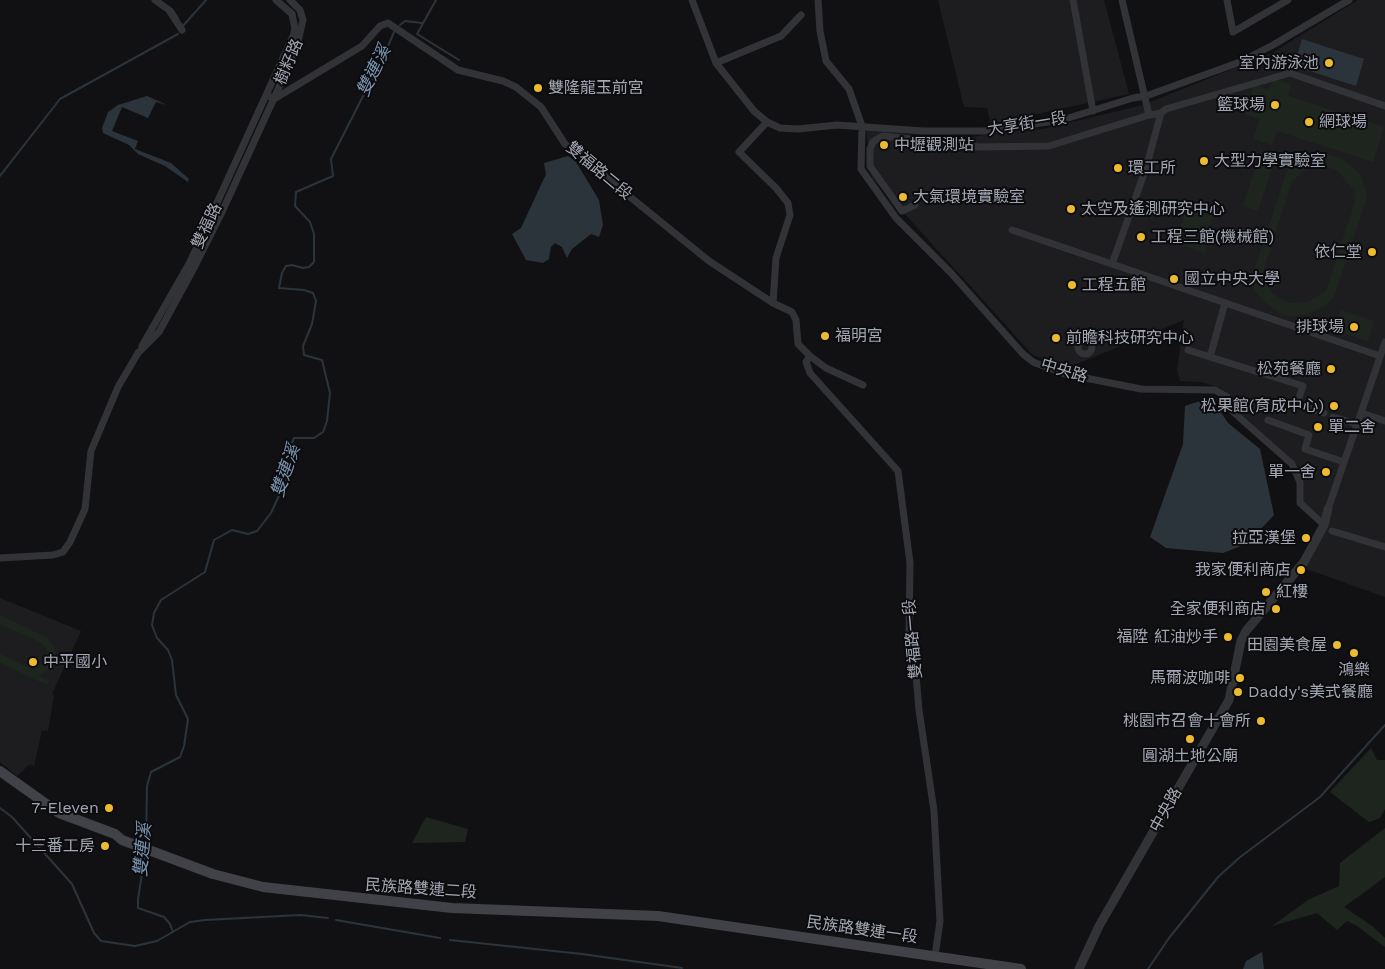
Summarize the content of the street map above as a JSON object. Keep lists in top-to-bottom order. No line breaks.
{"streets":{"main road":["民族路雙連二段","民族路雙連一段"],"street":["樹籽路","大享街一段","雙福路二段","中央路","雙福路一段"]},"crossings":[["樹籽路","雙福路二段"],["大享街一段","中央路"],["雙福路二段","雙福路一段"],["雙福路一段","民族路雙連一段"],["民族路雙連二段","民族路雙連一段"]],"water":["雙連溪"],"places":["室內游泳池","雙隆龍玉前宮","籃球場","網球場","中壢觀測站","大型力學實驗室","環工所","大氣環境實驗室","太空及遙測研究中心","工程三館(機械館)","依仁堂","國立中央大學","工程五館","排球場","福明宮","前瞻科技研究中心","松苑餐廳","松果館(育成中心)","單二舍","單一舍","拉亞漢堡","我家便利商店","紅樓","全家便利商店","福陞 紅油炒手","田園美食屋","鴻樂","中平國小","馬爾波咖啡","Daddy's美式餐廳","桃園市召會十會所","圓湖土地公廟","7-Eleven","十三番工房"]}
